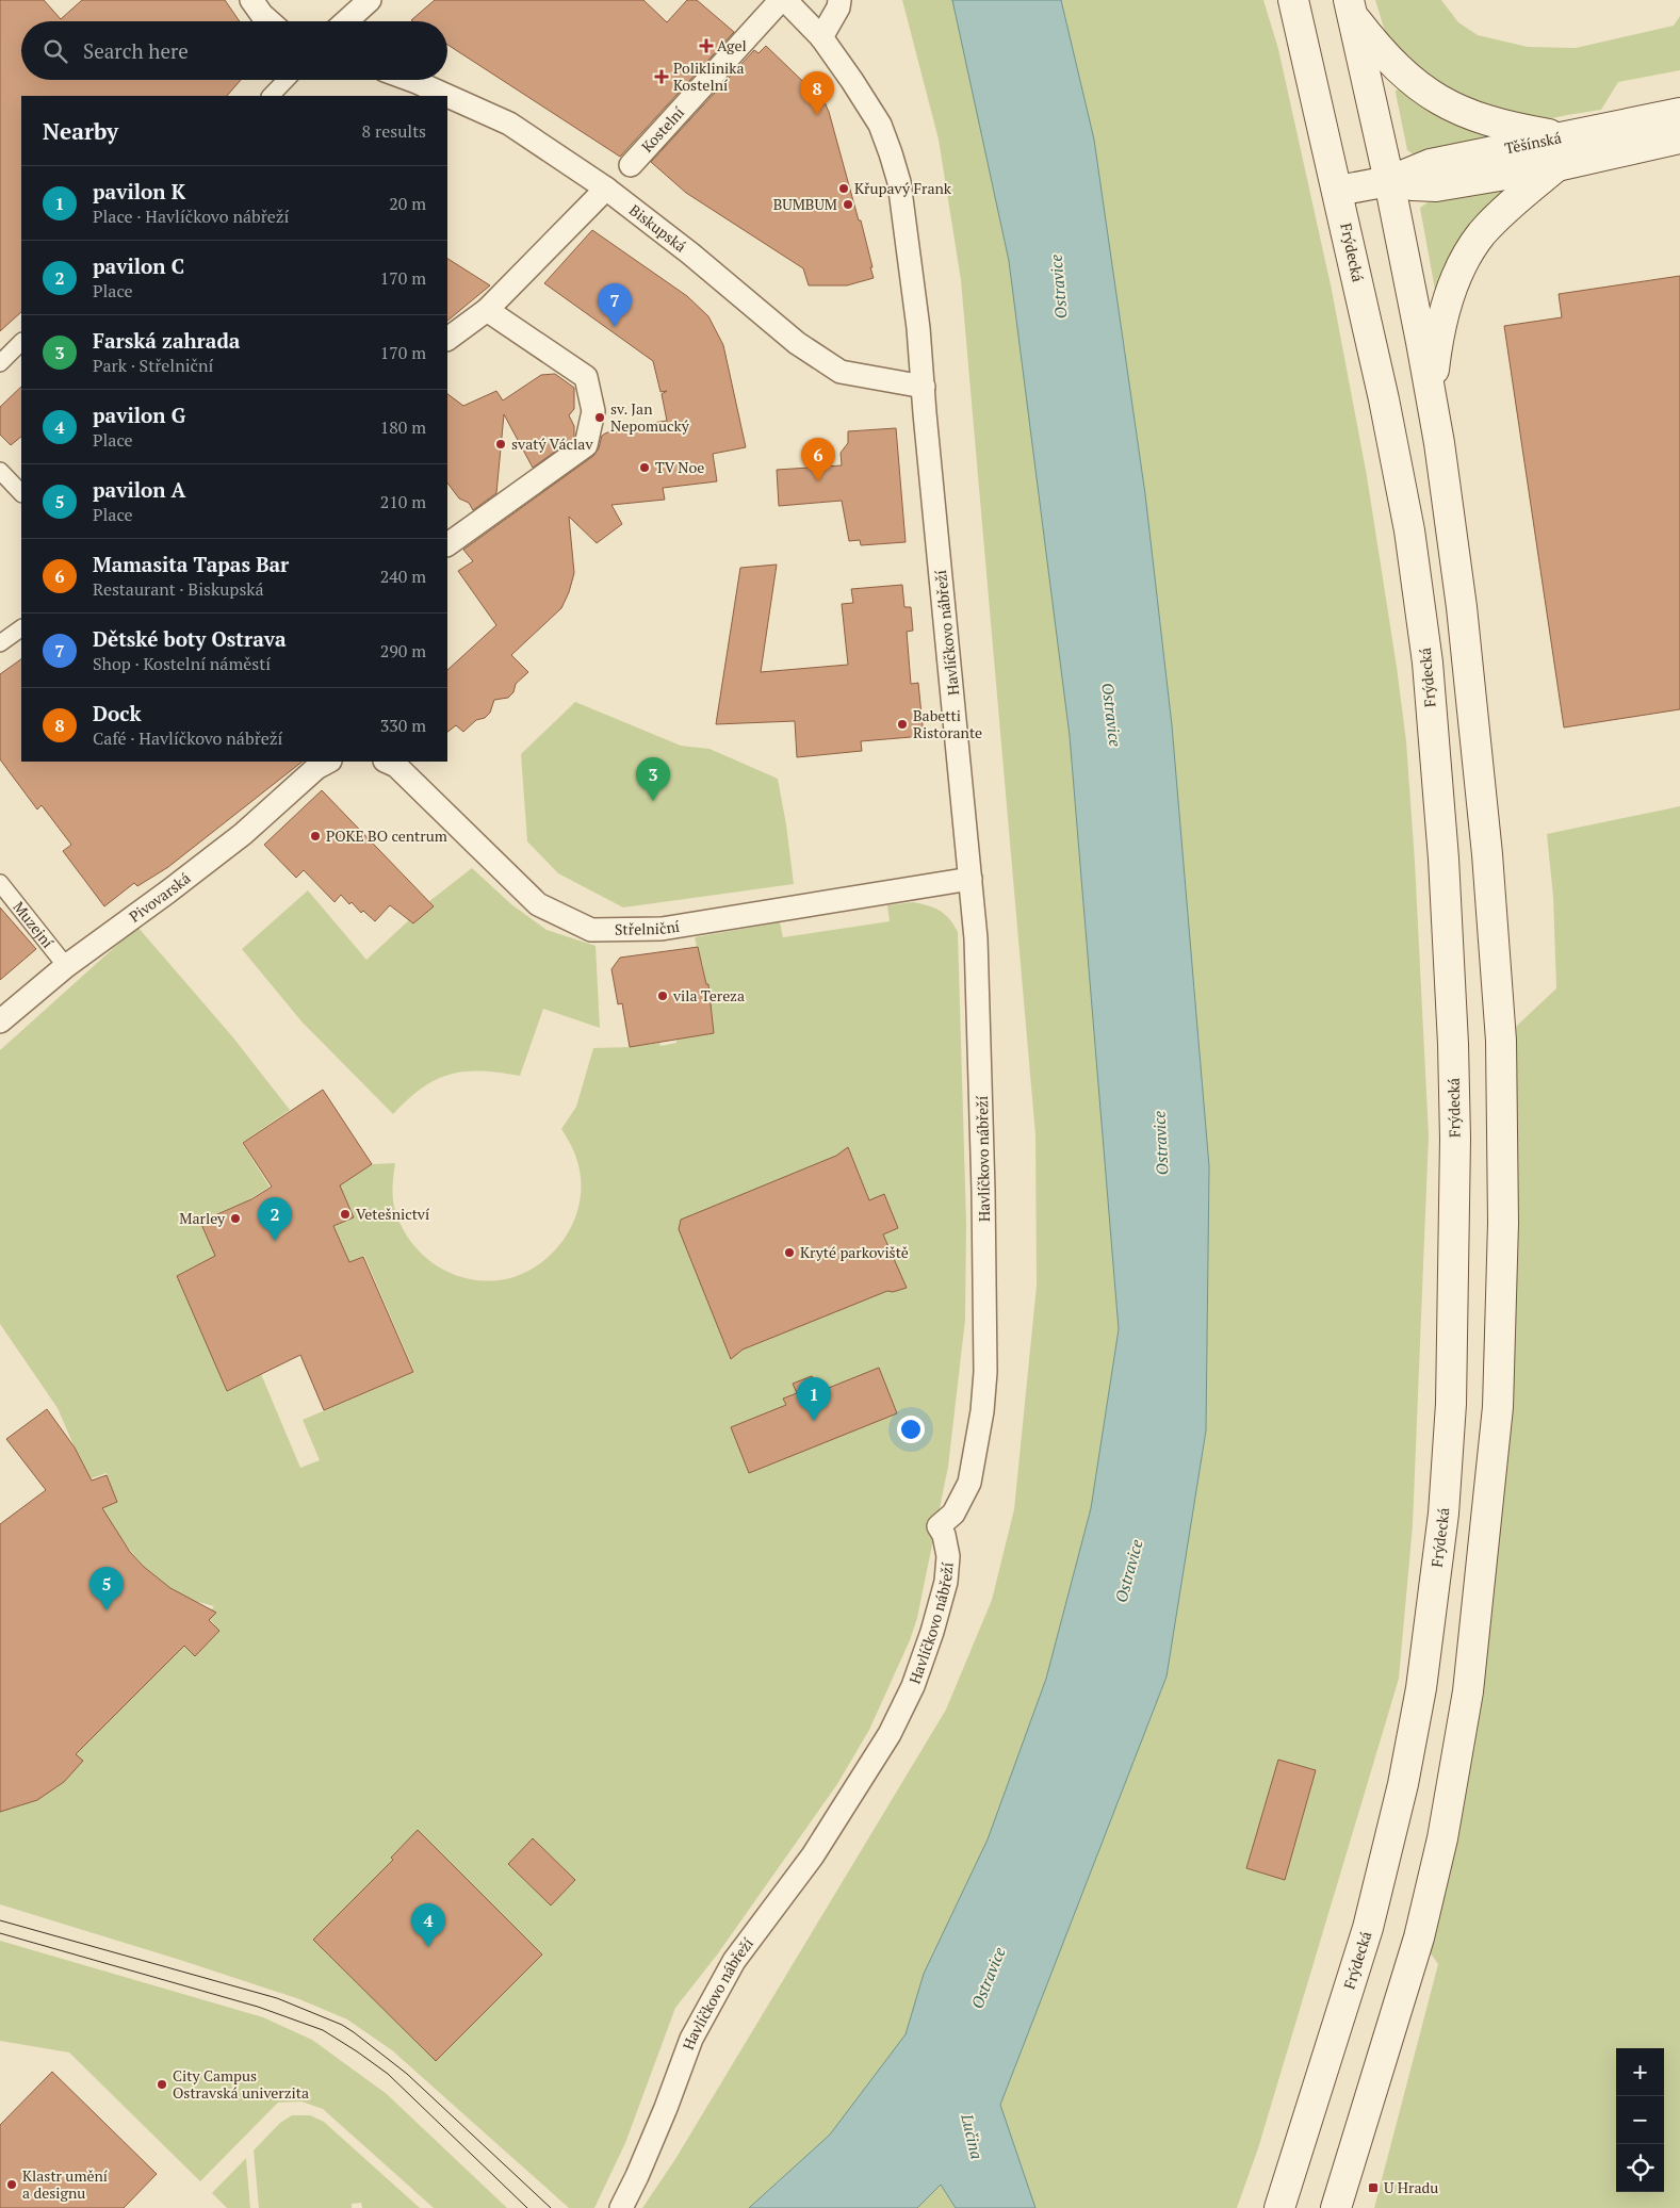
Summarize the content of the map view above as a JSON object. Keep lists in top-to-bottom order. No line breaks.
{"streets":{"main road":["Těšínská","Frýdecká"],"street":["Kostelní","Biskupská","Havlíčkovo nábřeží","Pivovarská","Muzejní","Střelniční"]},"crossings":[["Těšínská","Frýdecká"],["Biskupská","Havlíčkovo nábřeží"],["Havlíčkovo nábřeží","Střelniční"],["Pivovarská","Muzejní"]],"water":["Ostravice","Lučina"],"places":{"health":["Agel","Poliklinika Kostelní"],"other":["Křupavý Frank","BUMBUM","sv. Jan Nepomucký","svatý Václav","TV Noe","Babetti Ristorante","POKE BO centrum","vila Tereza","Vetešnictví","Marley","Kryté parkoviště","City Campus Ostravská univerzita","Klastr umění a designu"],"transit":["U Hradu"]},"page":{"search":"Search here","pins":["8","7","6","3","2","1","5","4"],"heading":["Nearby","8 results"],"list":[{"mark":"1","name":"pavilon K","note":"Place · Havlíčkovo nábřeží","value":"20 m"},{"mark":"2","name":"pavilon C","note":"Place","value":"170 m"},{"mark":"3","name":"Farská zahrada","note":"Park · Střelniční","value":"170 m"},{"mark":"4","name":"pavilon G","note":"Place","value":"180 m"},{"mark":"5","name":"pavilon A","note":"Place","value":"210 m"},{"mark":"6","name":"Mamasita Tapas Bar","note":"Restaurant · Biskupská","value":"240 m"},{"mark":"7","name":"Dětské boty Ostrava","note":"Shop · Kostelní náměstí","value":"290 m"},{"mark":"8","name":"Dock","note":"Café · Havlíčkovo nábřeží","value":"330 m"}],"map_buttons":["+","−"]}}
